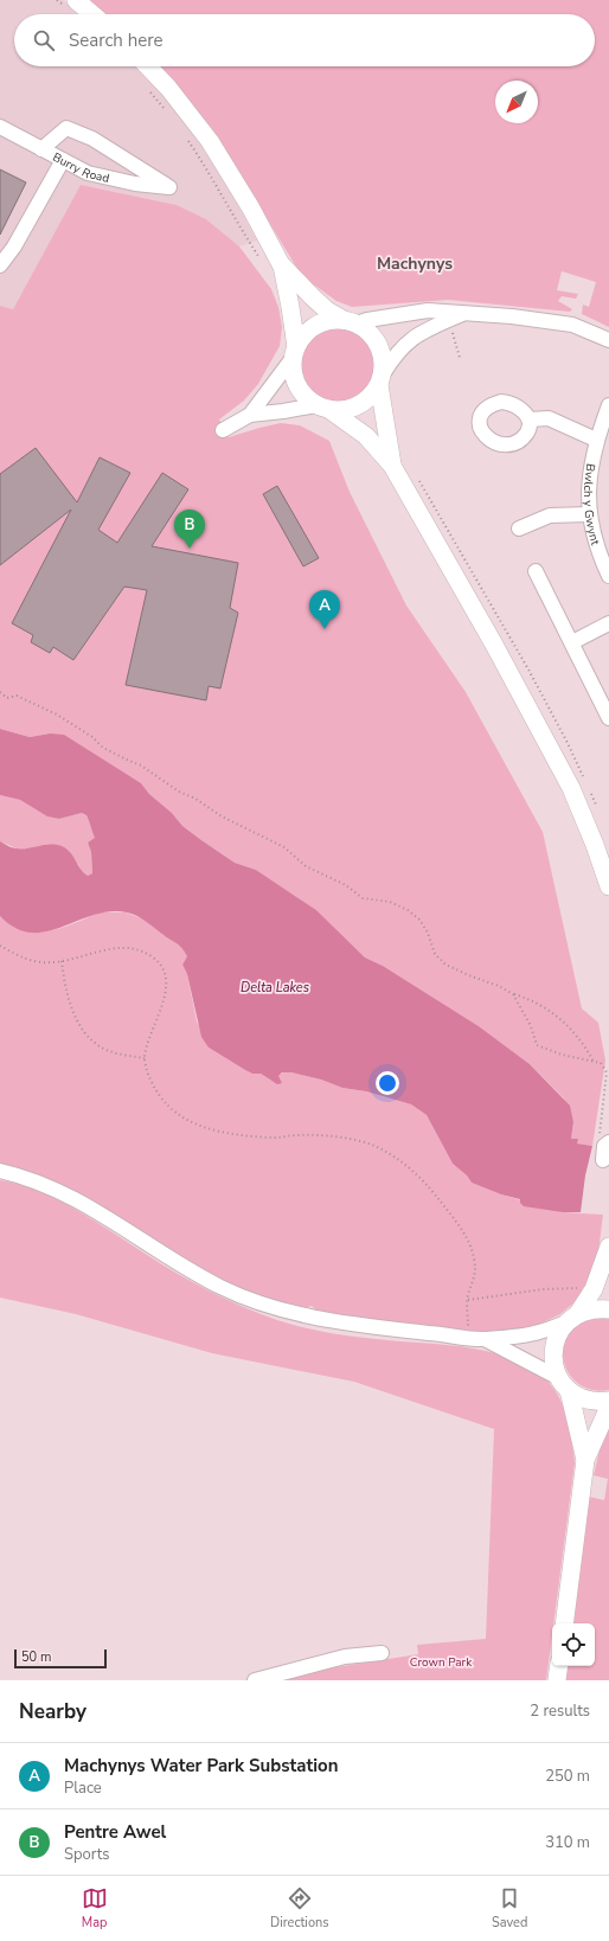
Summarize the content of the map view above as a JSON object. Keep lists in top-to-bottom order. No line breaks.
{"streets":{"street":["Burry Road","Bwlch y Gwynt"]},"districts":["Machynys"],"water":["Delta Lakes"],"parks":["Crown Park"],"scale_bar":"50 m","north":"bottom left","page":{"search":"Search here","pins":["B","A"],"scale":"50 m","heading":["Nearby","2 results"],"list":[{"mark":"A","name":"Machynys Water Park Substation","note":"Place","value":"250 m"},{"mark":"B","name":"Pentre Awel","note":"Sports","value":"310 m"}],"nav":["Map","Directions","Saved"]}}
